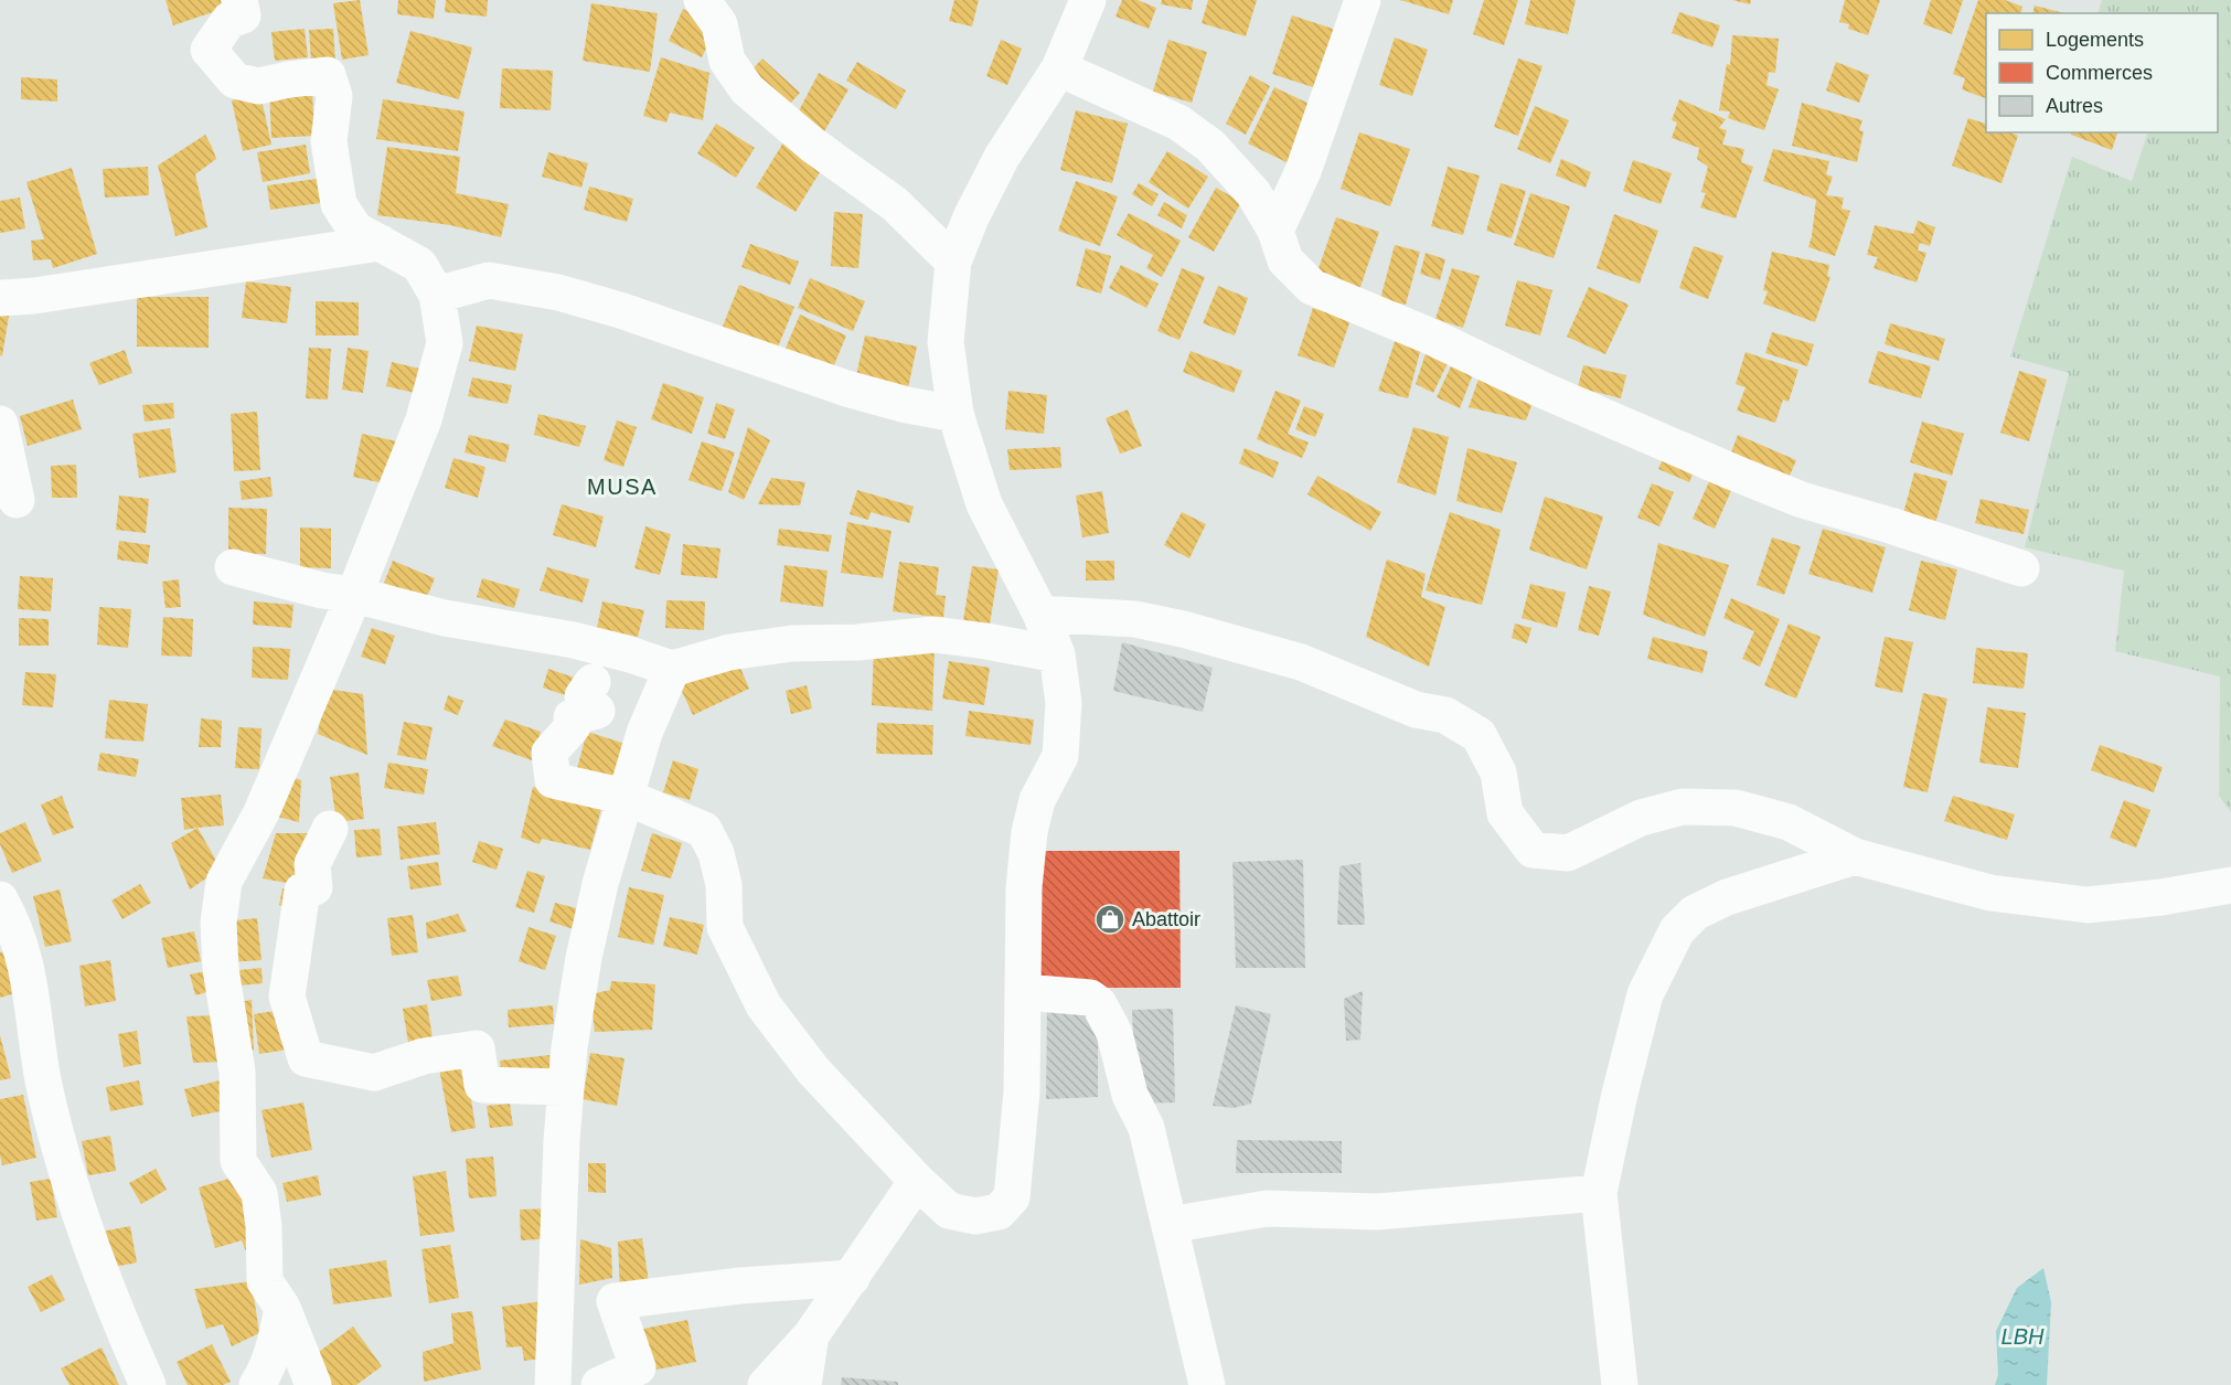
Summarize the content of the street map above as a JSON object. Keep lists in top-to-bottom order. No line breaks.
{"districts":["MUSA"],"water":["LBH"],"places":{"shop":["Abattoir"]},"legend":["Logements","Commerces","Autres"]}
